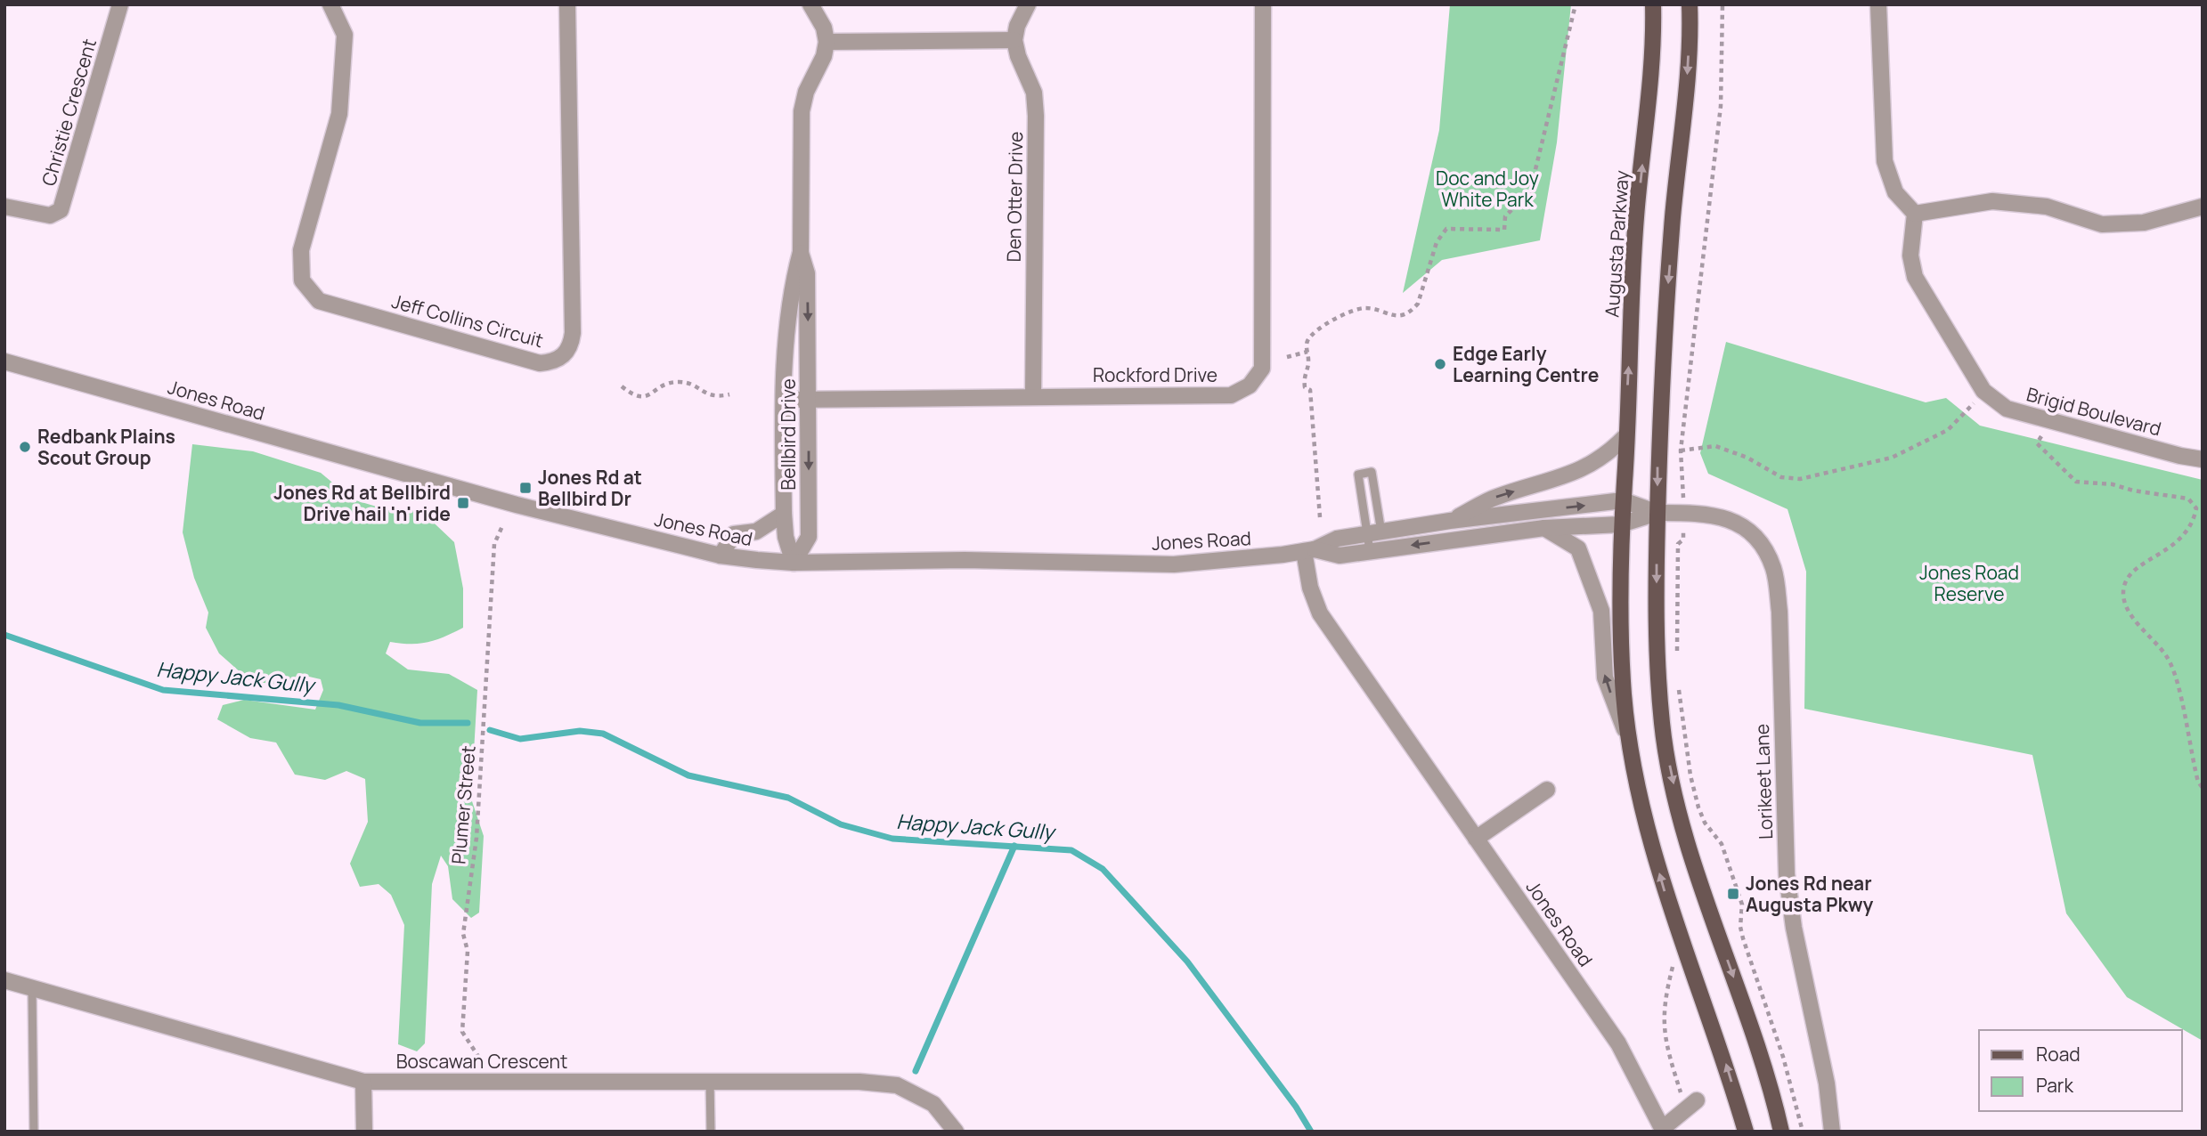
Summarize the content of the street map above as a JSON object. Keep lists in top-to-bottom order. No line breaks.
{"streets":{"main road":["Augusta Parkway"],"street":["Christie Crescent","Den Otter Drive","Jeff Collins Circuit","Rockford Drive","Jones Road","Brigid Boulevard","Bellbird Drive","Lorikeet Lane","Boscawan Crescent"],"path":["Plumer Street"]},"crossings":[["Den Otter Drive","Rockford Drive"],["Augusta Parkway","Jones Road"],["Rockford Drive","Bellbird Drive"],["Jones Road","Bellbird Drive"],["Jones Road","Lorikeet Lane"],["Plumer Street","Boscawan Crescent"]],"water":["Happy Jack Gully"],"parks":["Doc and Joy White Park","Jones Road Reserve"],"places":{"other":["Edge Early Learning Centre","Redbank Plains Scout Group"],"transit":["Jones Rd at Bellbird Dr","Jones Rd at Bellbird Drive hail 'n' ride","Jones Rd near Augusta Pkwy"]},"legend":["Road","Park"]}
